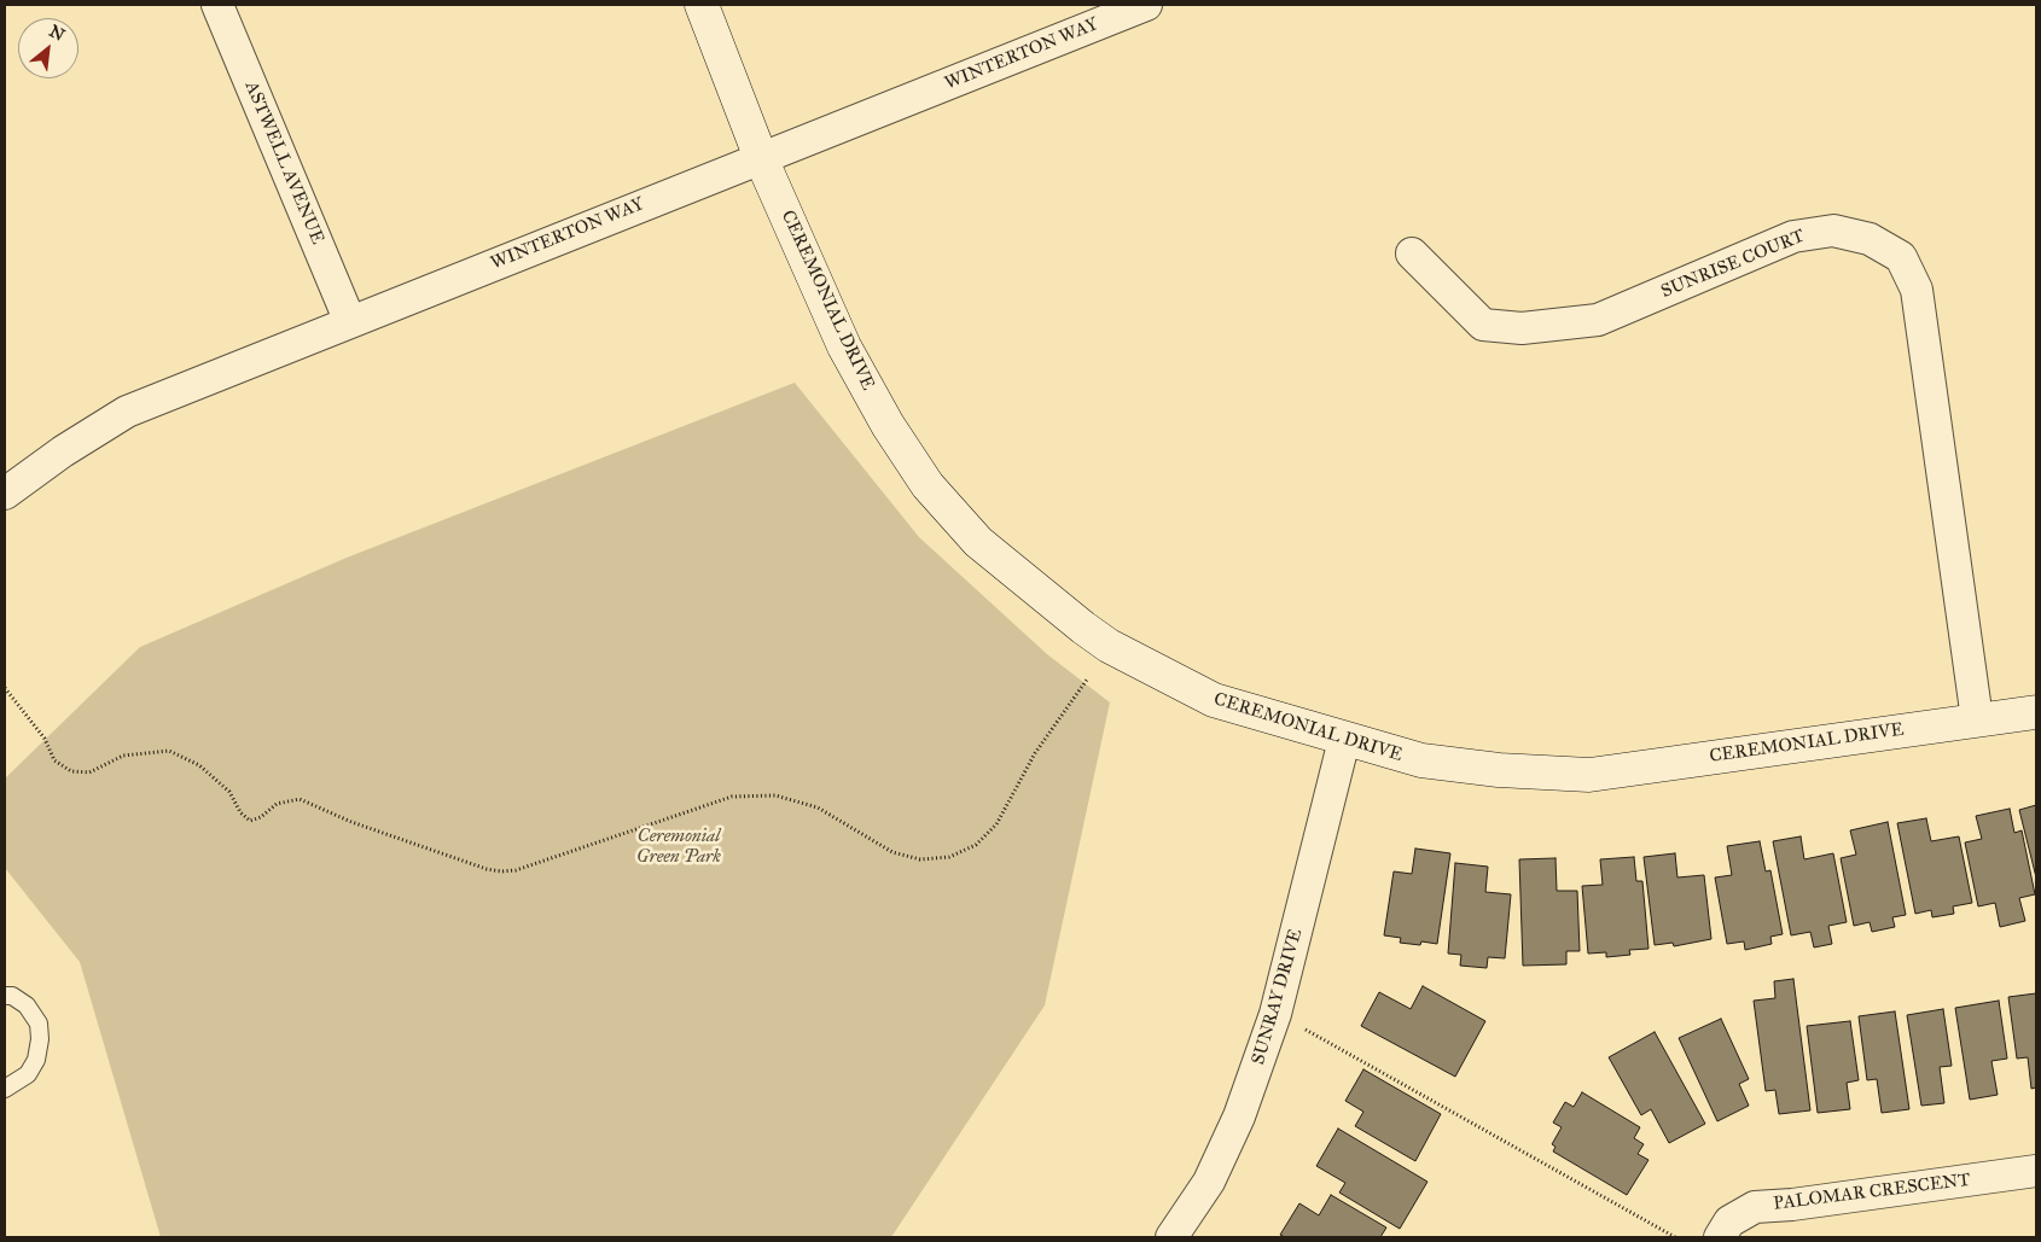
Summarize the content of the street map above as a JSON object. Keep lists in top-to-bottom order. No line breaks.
{"streets":{"street":["WINTERTON WAY","ASTWELL AVENUE","SUNRISE COURT","CEREMONIAL DRIVE","SUNRAY DRIVE","PALOMAR CRESCENT"]},"crossings":[["WINTERTON WAY","ASTWELL AVENUE"],["WINTERTON WAY","CEREMONIAL DRIVE"],["SUNRISE COURT","CEREMONIAL DRIVE"],["CEREMONIAL DRIVE","SUNRAY DRIVE"]],"parks":["Ceremonial Green Park"],"north":"top right"}
